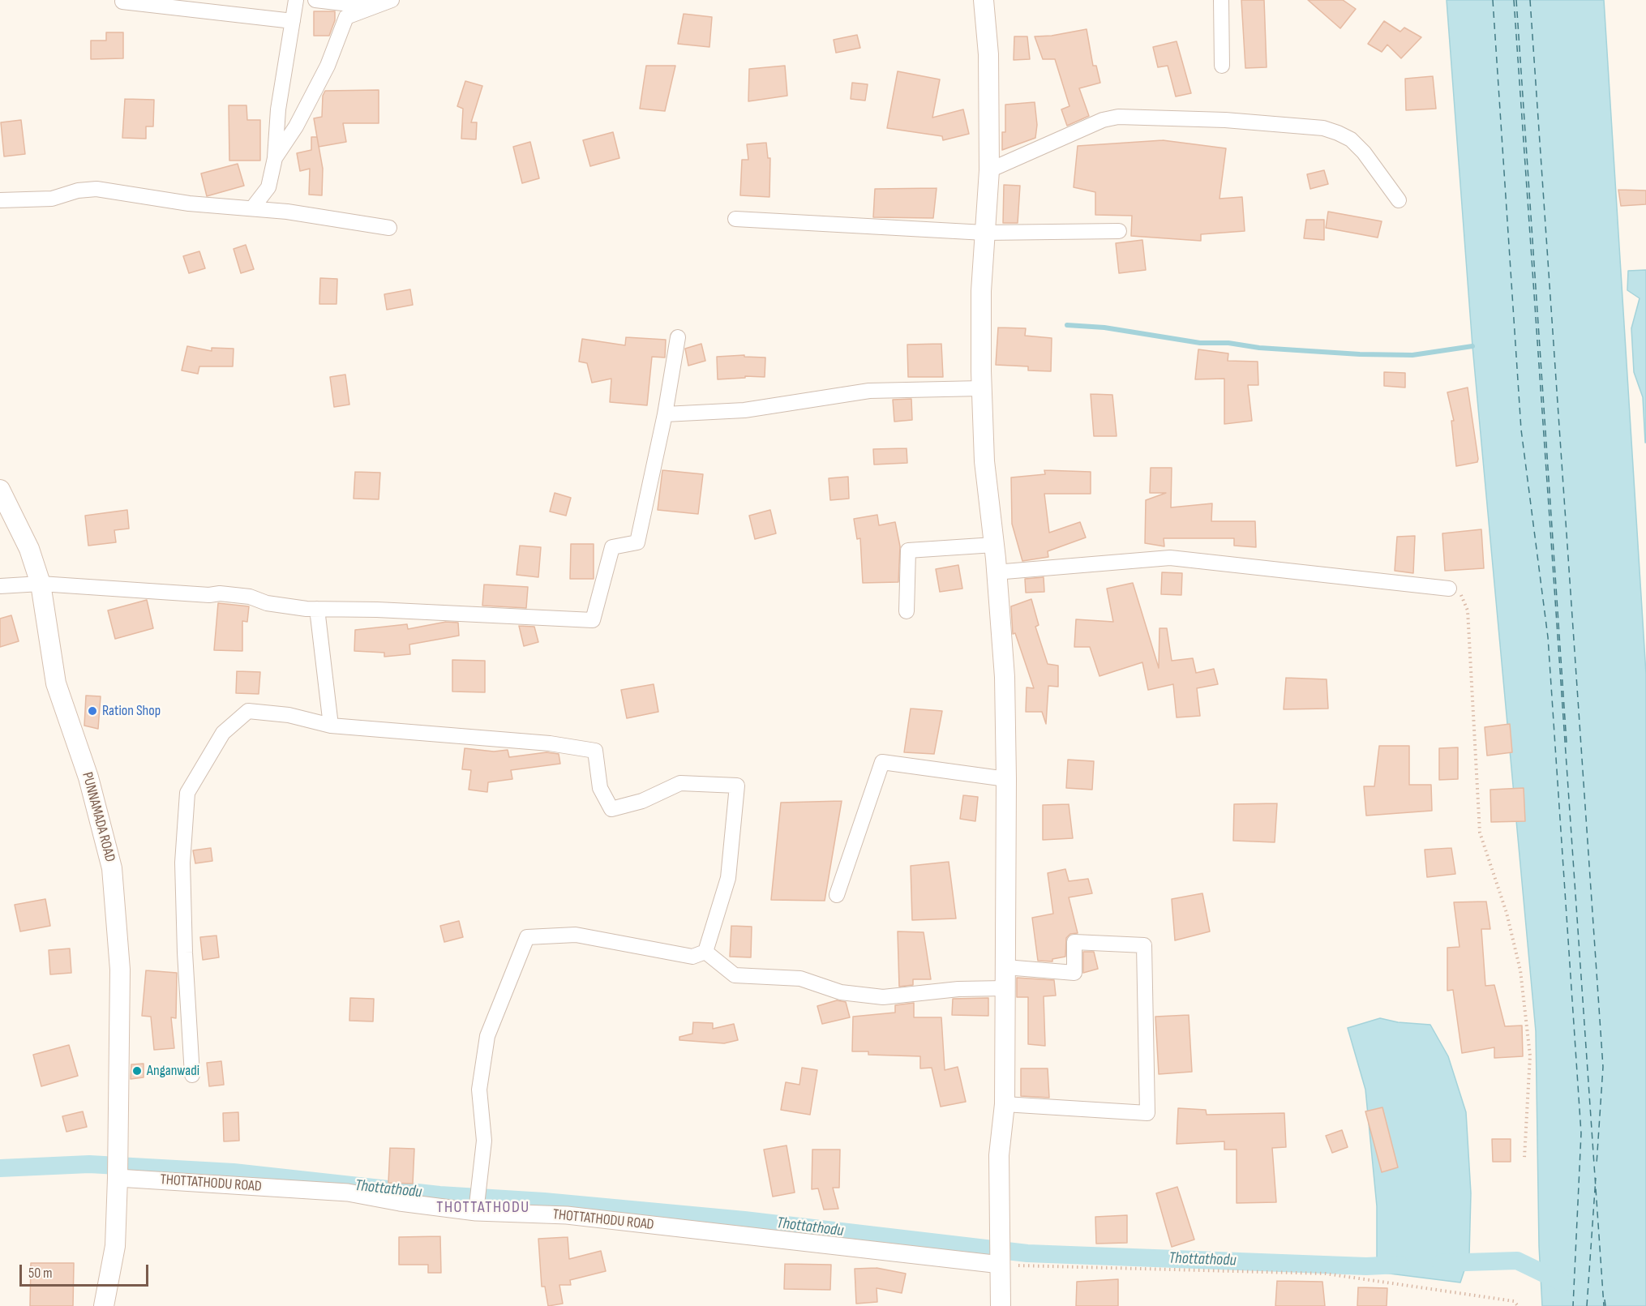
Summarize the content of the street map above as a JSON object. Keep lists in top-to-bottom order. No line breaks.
{"streets":{"main road":["PUNNAMADA ROAD"],"street":["THOTTATHODU ROAD"]},"crossings":[["PUNNAMADA ROAD","THOTTATHODU ROAD"]],"districts":["THOTTATHODU"],"water":["Thottathodu"],"places":["Ration Shop","Anganwadi"],"scale_bar":"50 m"}
